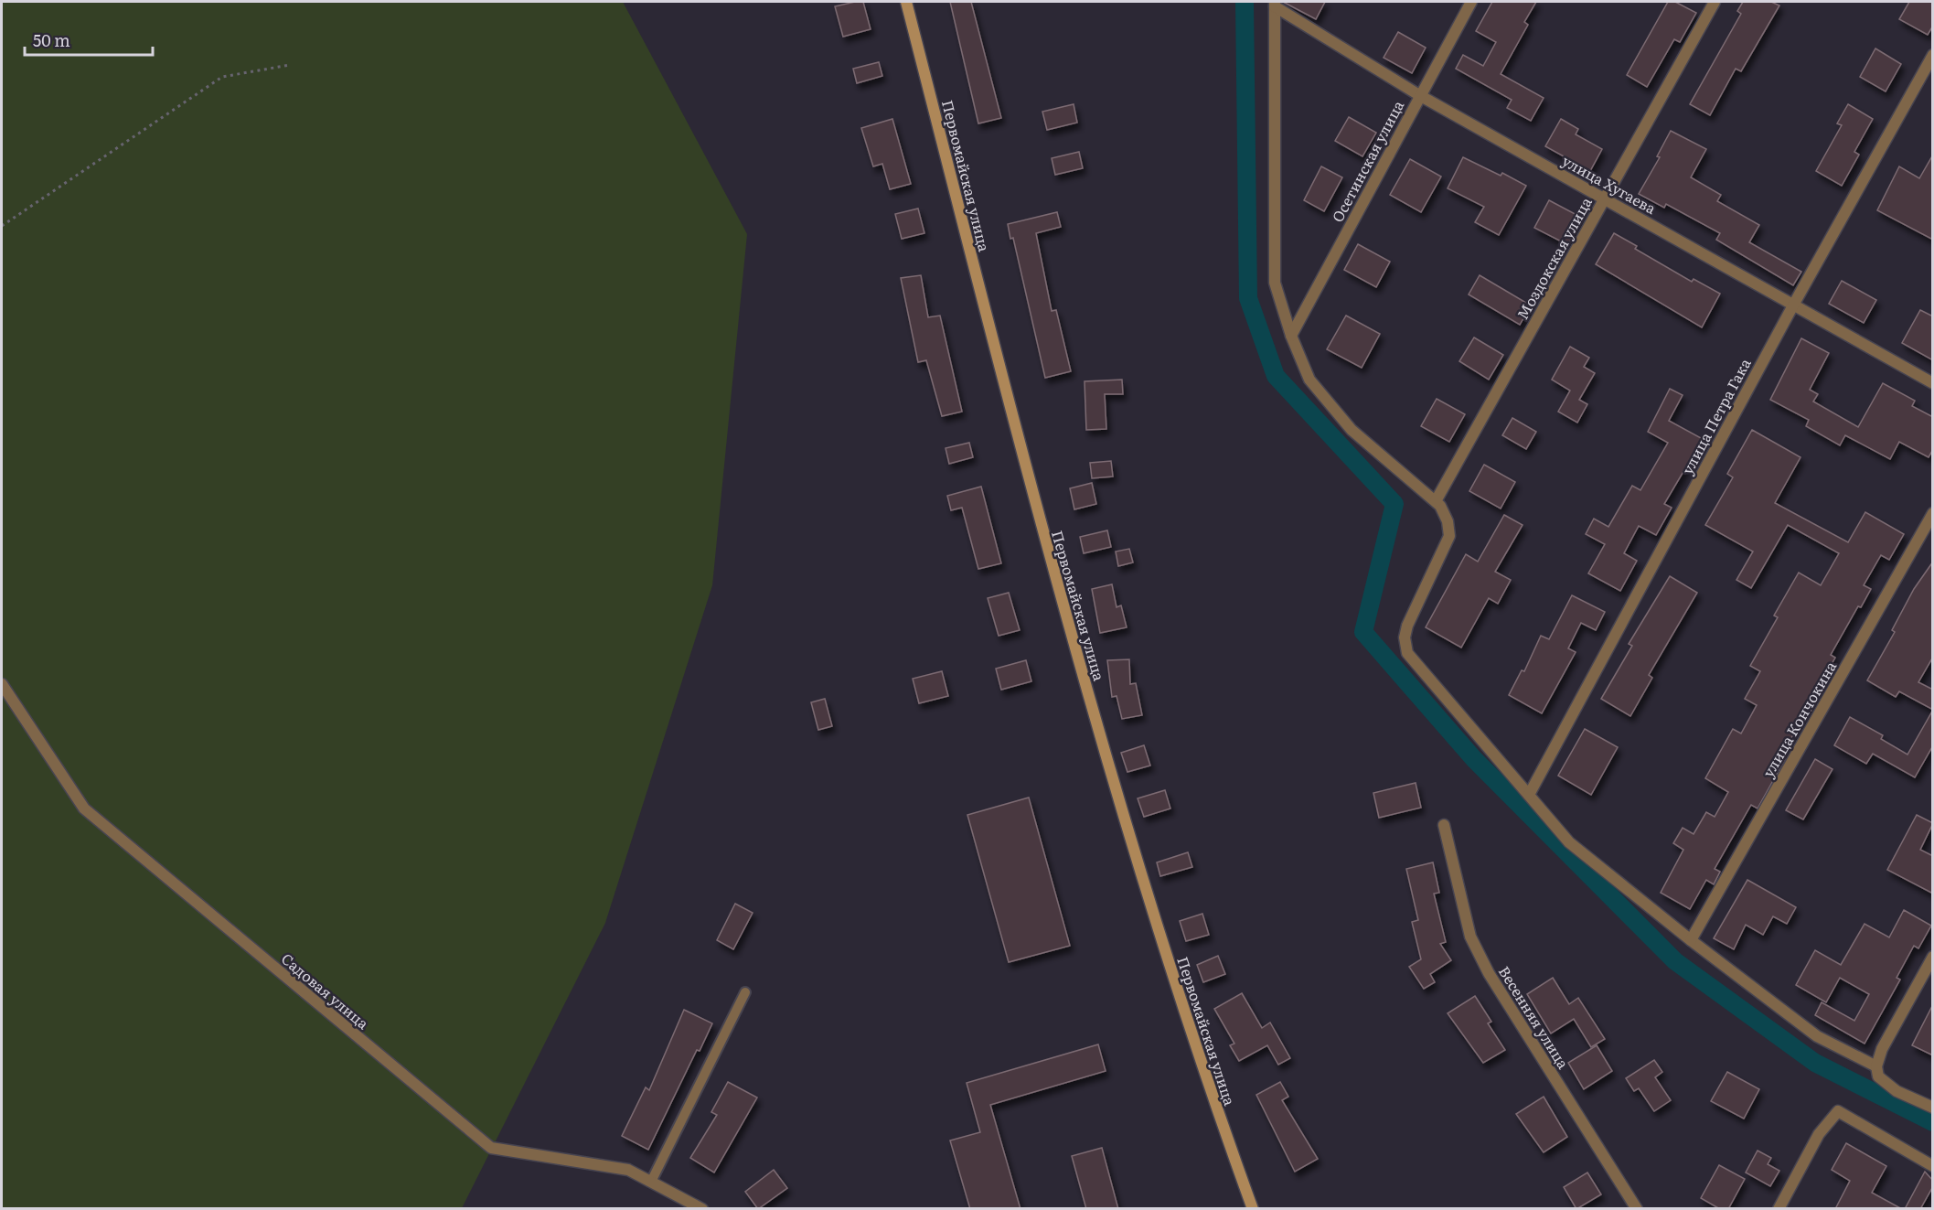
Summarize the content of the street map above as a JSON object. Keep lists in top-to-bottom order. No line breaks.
{"streets":{"main road":["Первомайская улица"],"street":["Осетинская улица","улица Хугаева","Моздокская улица","улица Петра Гака","улица Кончокина","Садовая улица","Весенняя улица"]},"crossings":[["Осетинская улица","улица Хугаева"],["улица Хугаева","Моздокская улица"],["улица Хугаева","улица Петра Гака"]],"scale_bar":"50 m"}
